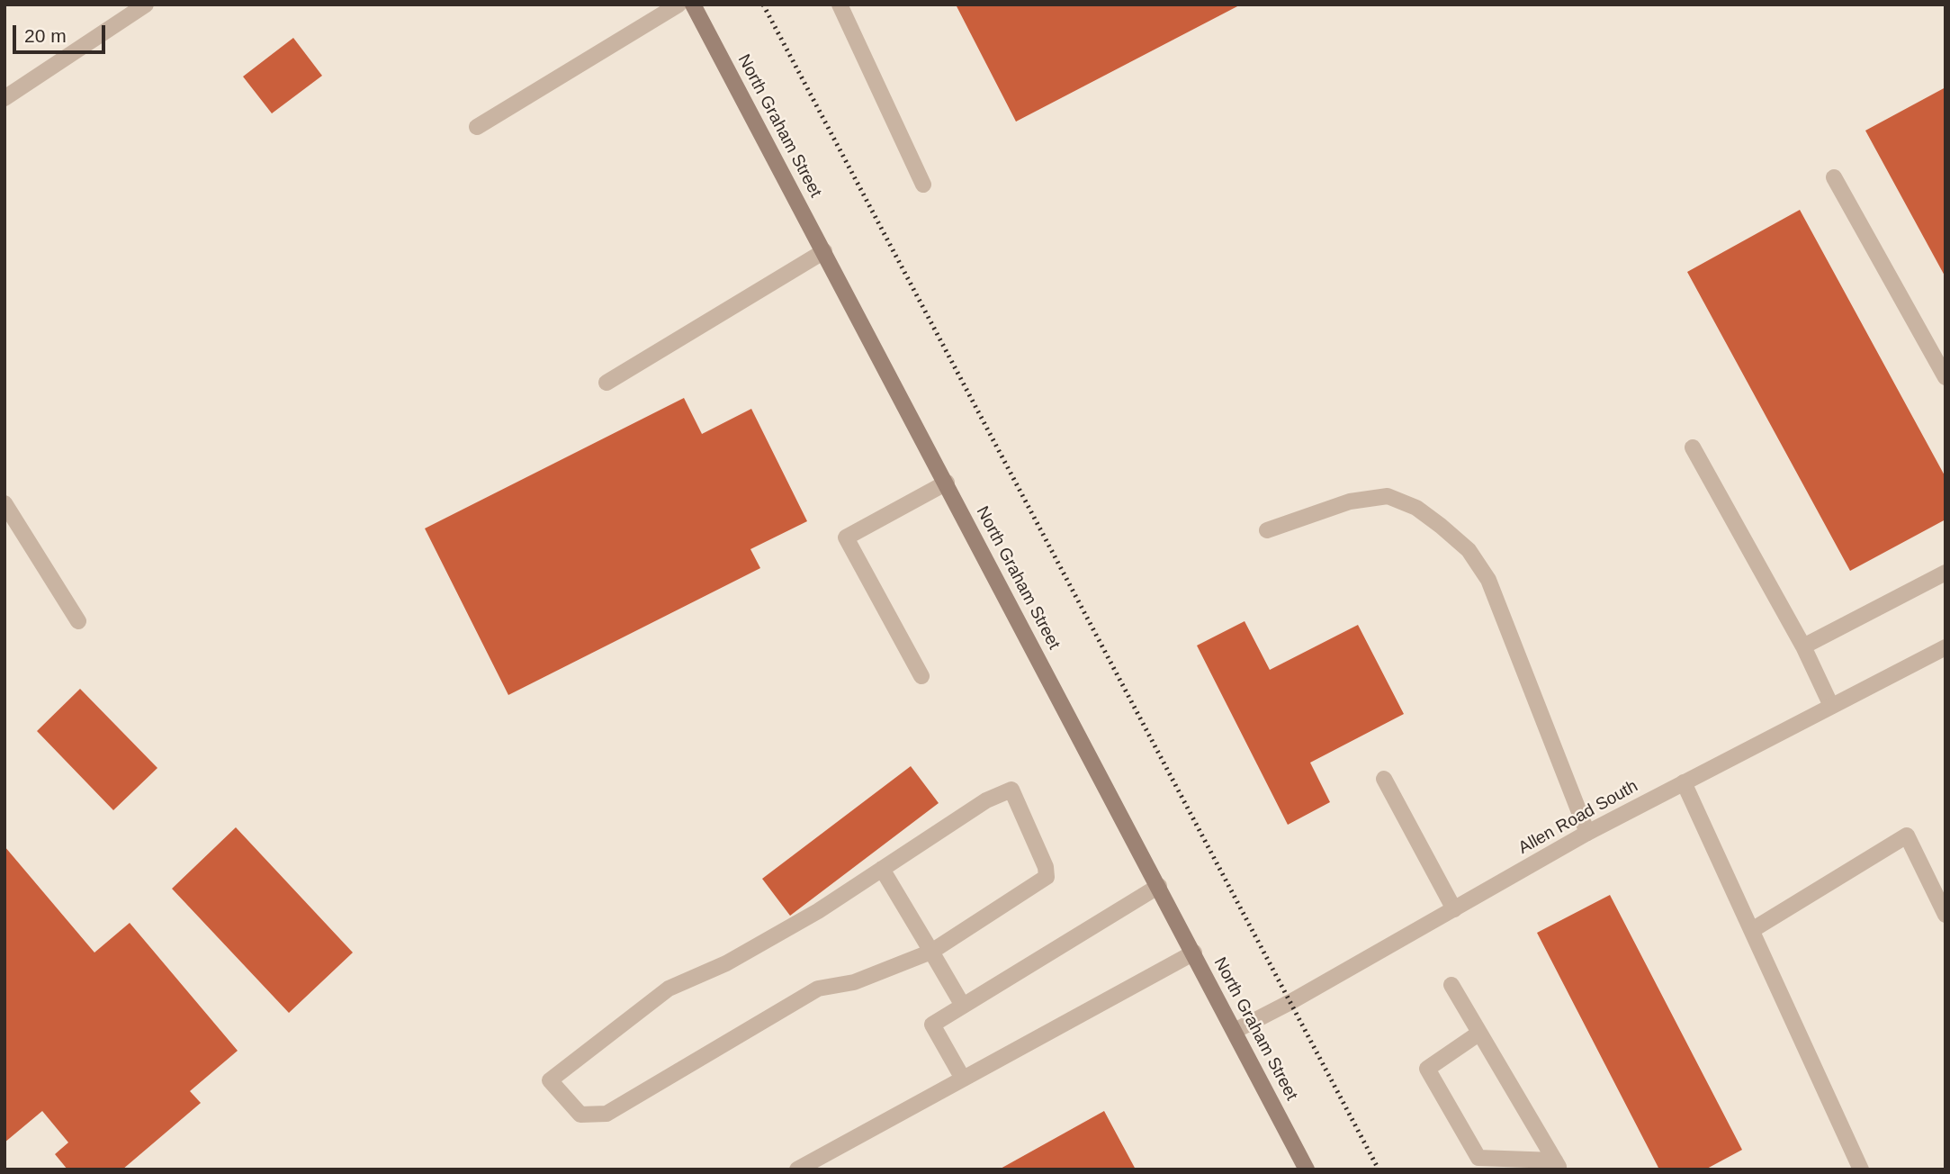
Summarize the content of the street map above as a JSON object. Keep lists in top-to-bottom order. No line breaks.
{"streets":{"main road":["North Graham Street"],"street":["Allen Road South"]},"crossings":[["North Graham Street","Allen Road South"]],"scale_bar":"20 m"}
